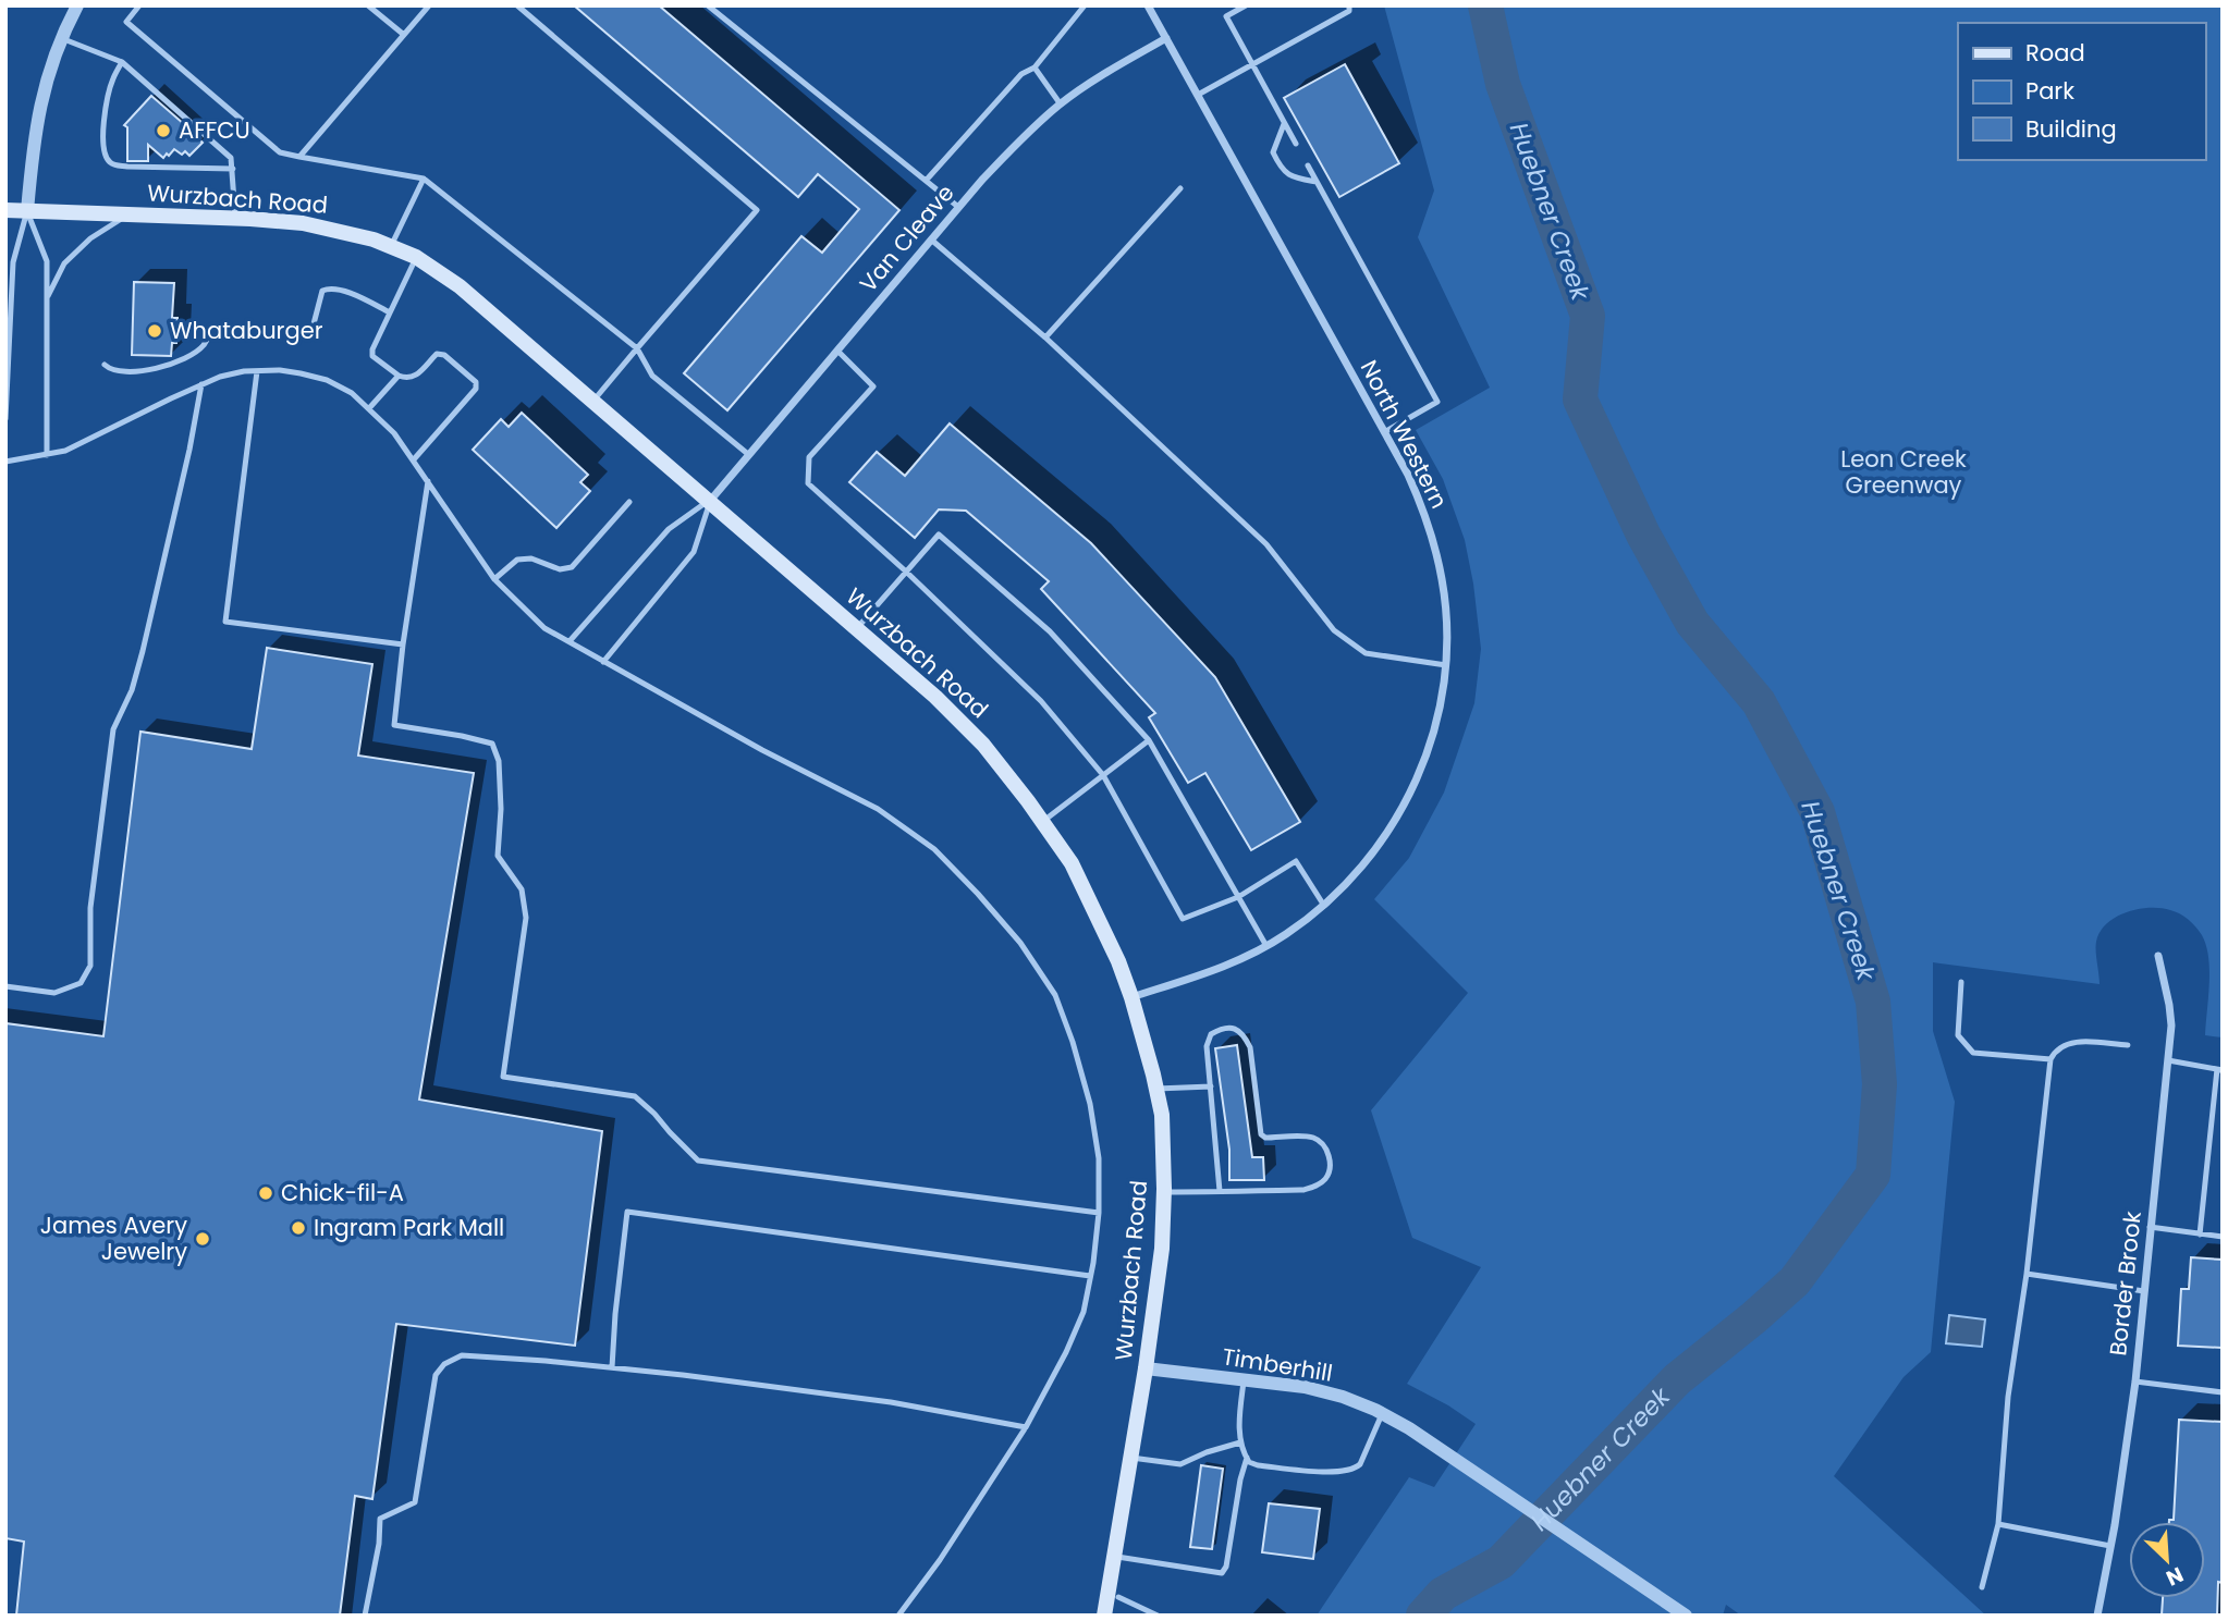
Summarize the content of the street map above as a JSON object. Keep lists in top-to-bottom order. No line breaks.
{"streets":{"main road":["Wurzbach Road"],"street":["Van Cleave","North Western","Border Brook","Timberhill"]},"crossings":[["Wurzbach Road","Van Cleave"],["Wurzbach Road","North Western"],["Wurzbach Road","Timberhill"],["Van Cleave","North Western"]],"water":["Huebner Creek"],"parks":["Leon Creek Greenway"],"places":["AFFCU","Whataburger","Chick-fil-A","Ingram Park Mall","James Avery Jewelry"],"legend":["Road","Park","Building"],"north":"bottom right"}
